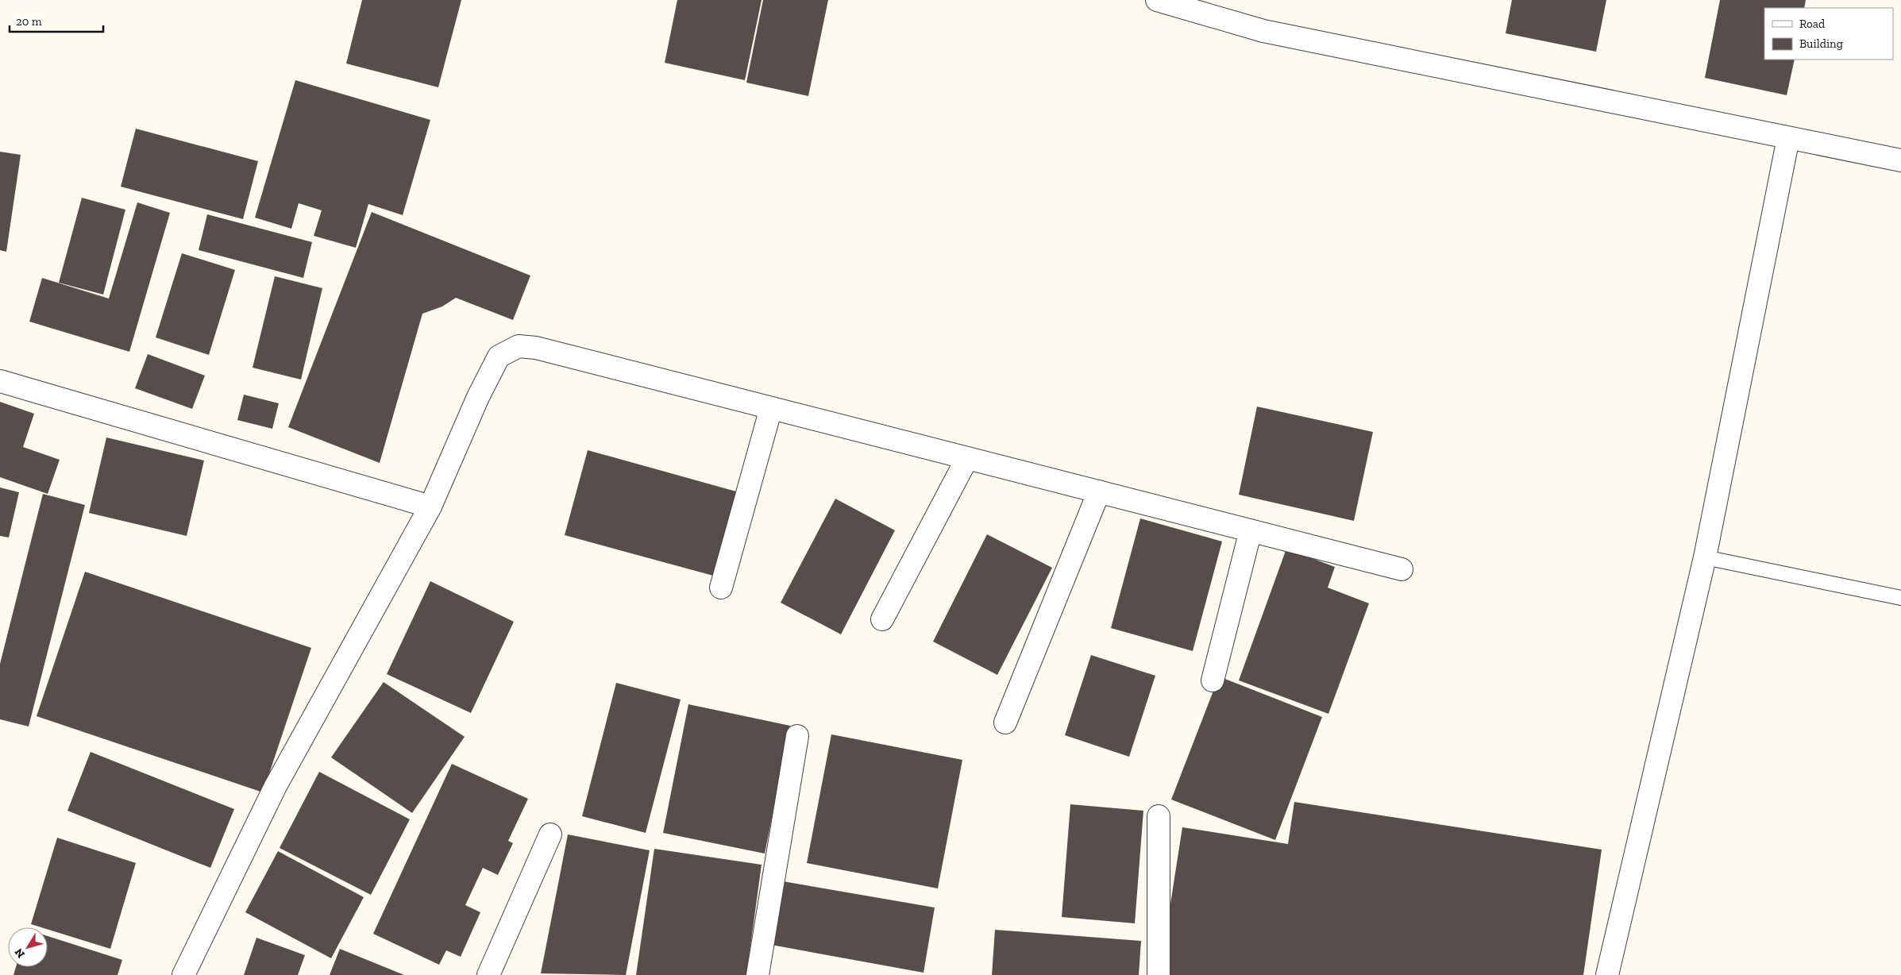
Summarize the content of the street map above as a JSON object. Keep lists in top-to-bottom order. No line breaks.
{"legend":["Road","Building"],"scale_bar":"20 m","north":"bottom left"}
